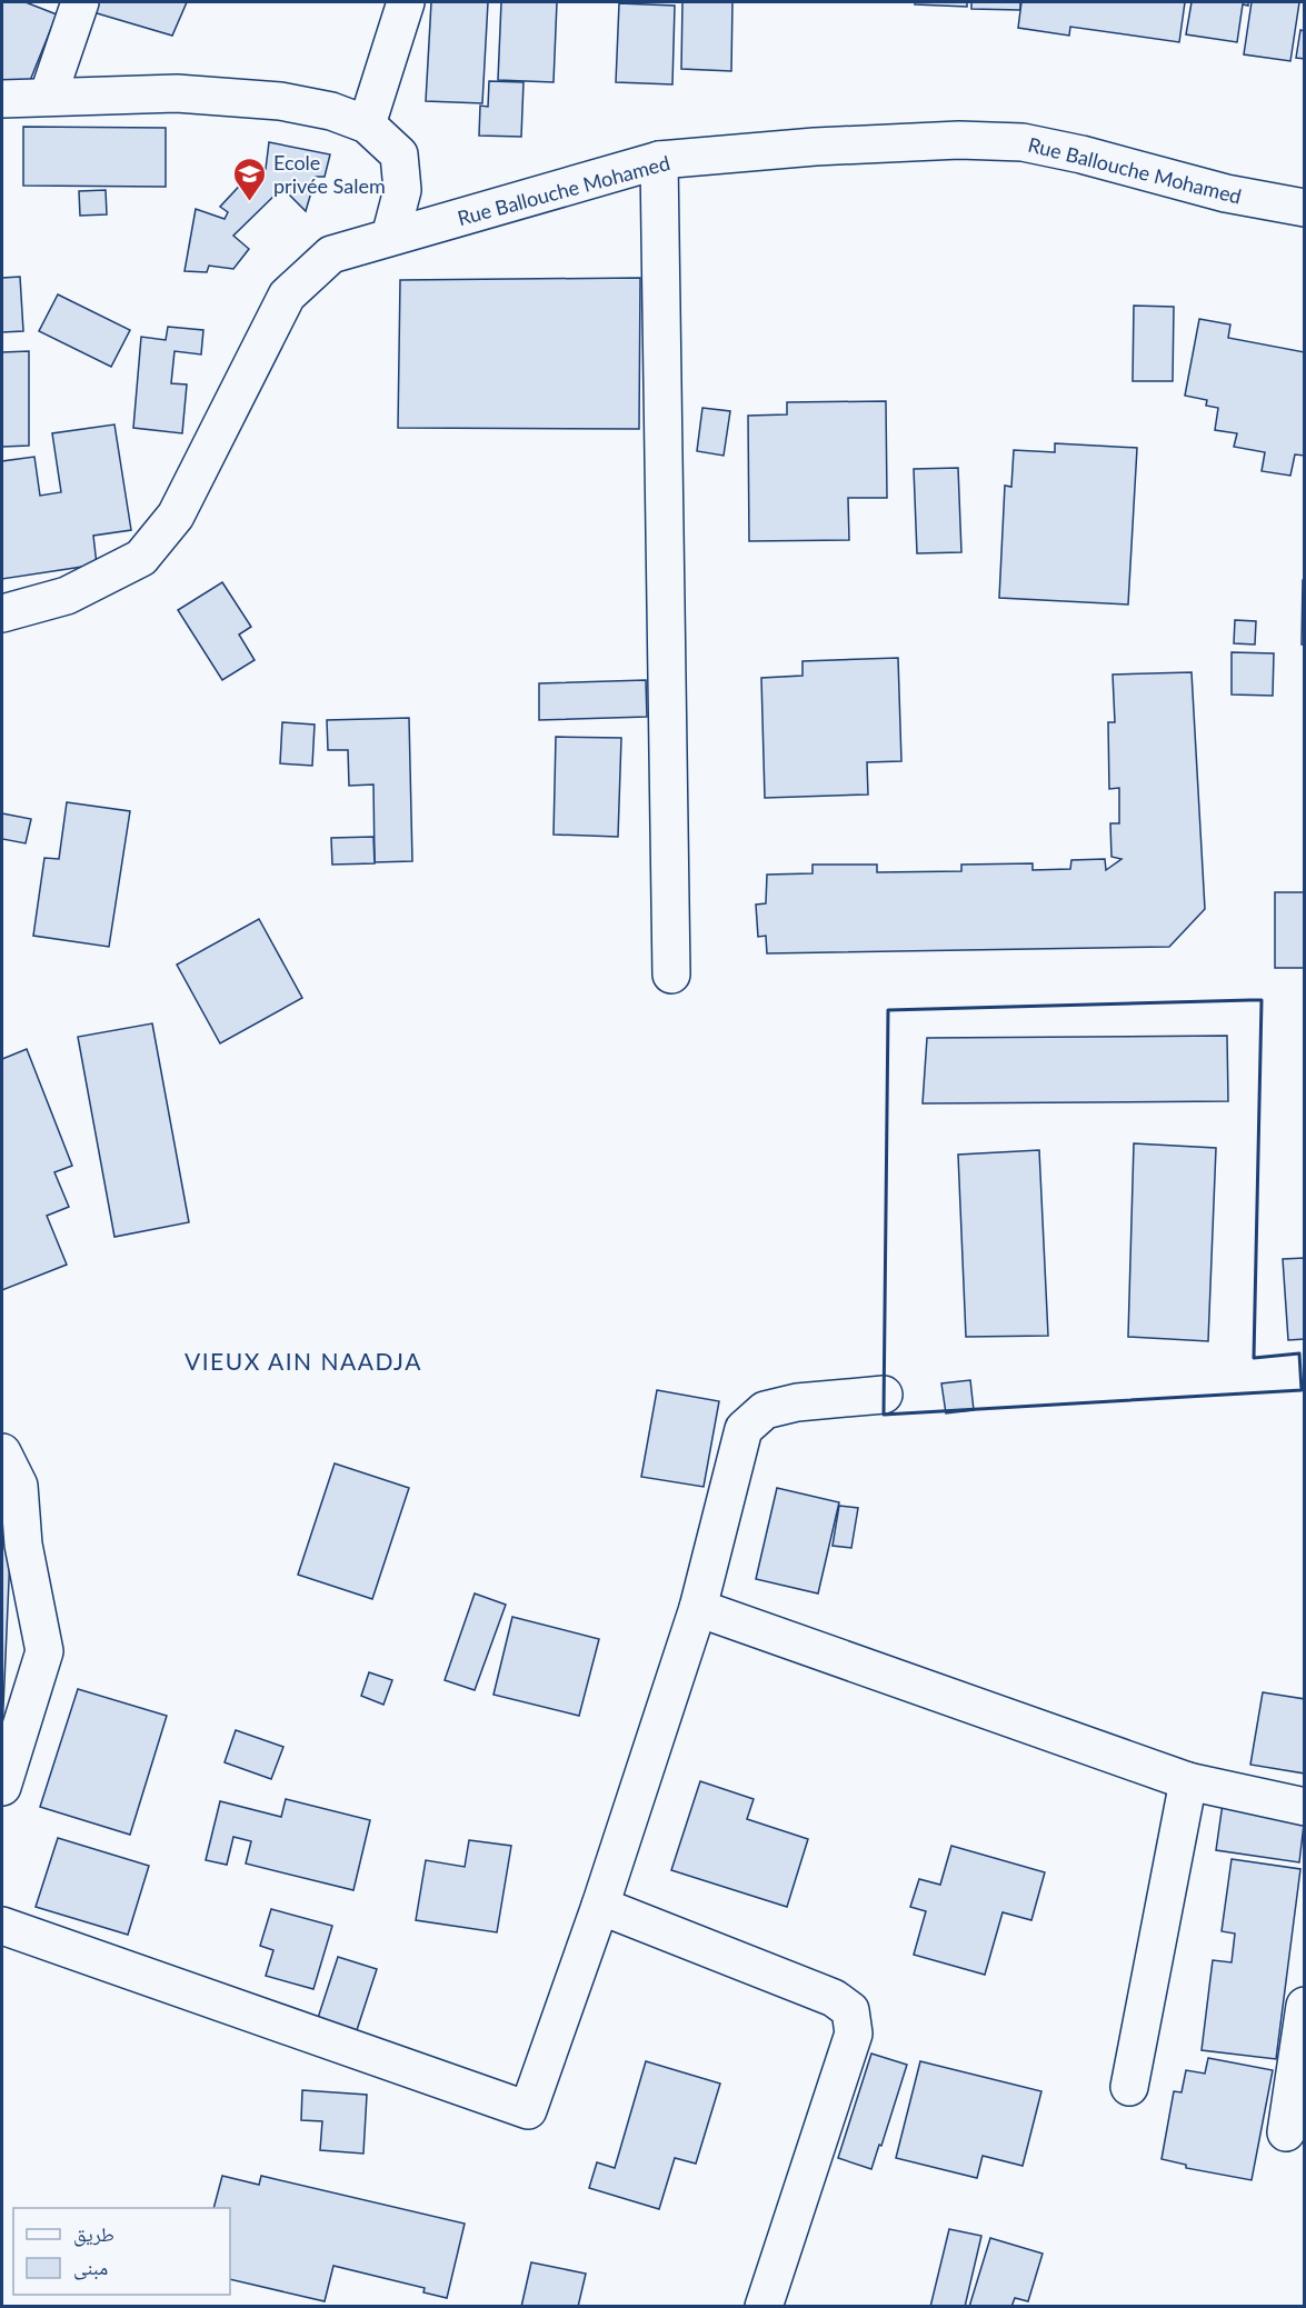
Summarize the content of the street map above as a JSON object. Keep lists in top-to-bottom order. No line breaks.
{"streets":{"street":["Rue Ballouche Mohamed"]},"districts":["VIEUX AIN NAADJA"],"places":{"school or university":["Ecole privée Salem"]},"legend":["طريق","مبنى"]}
